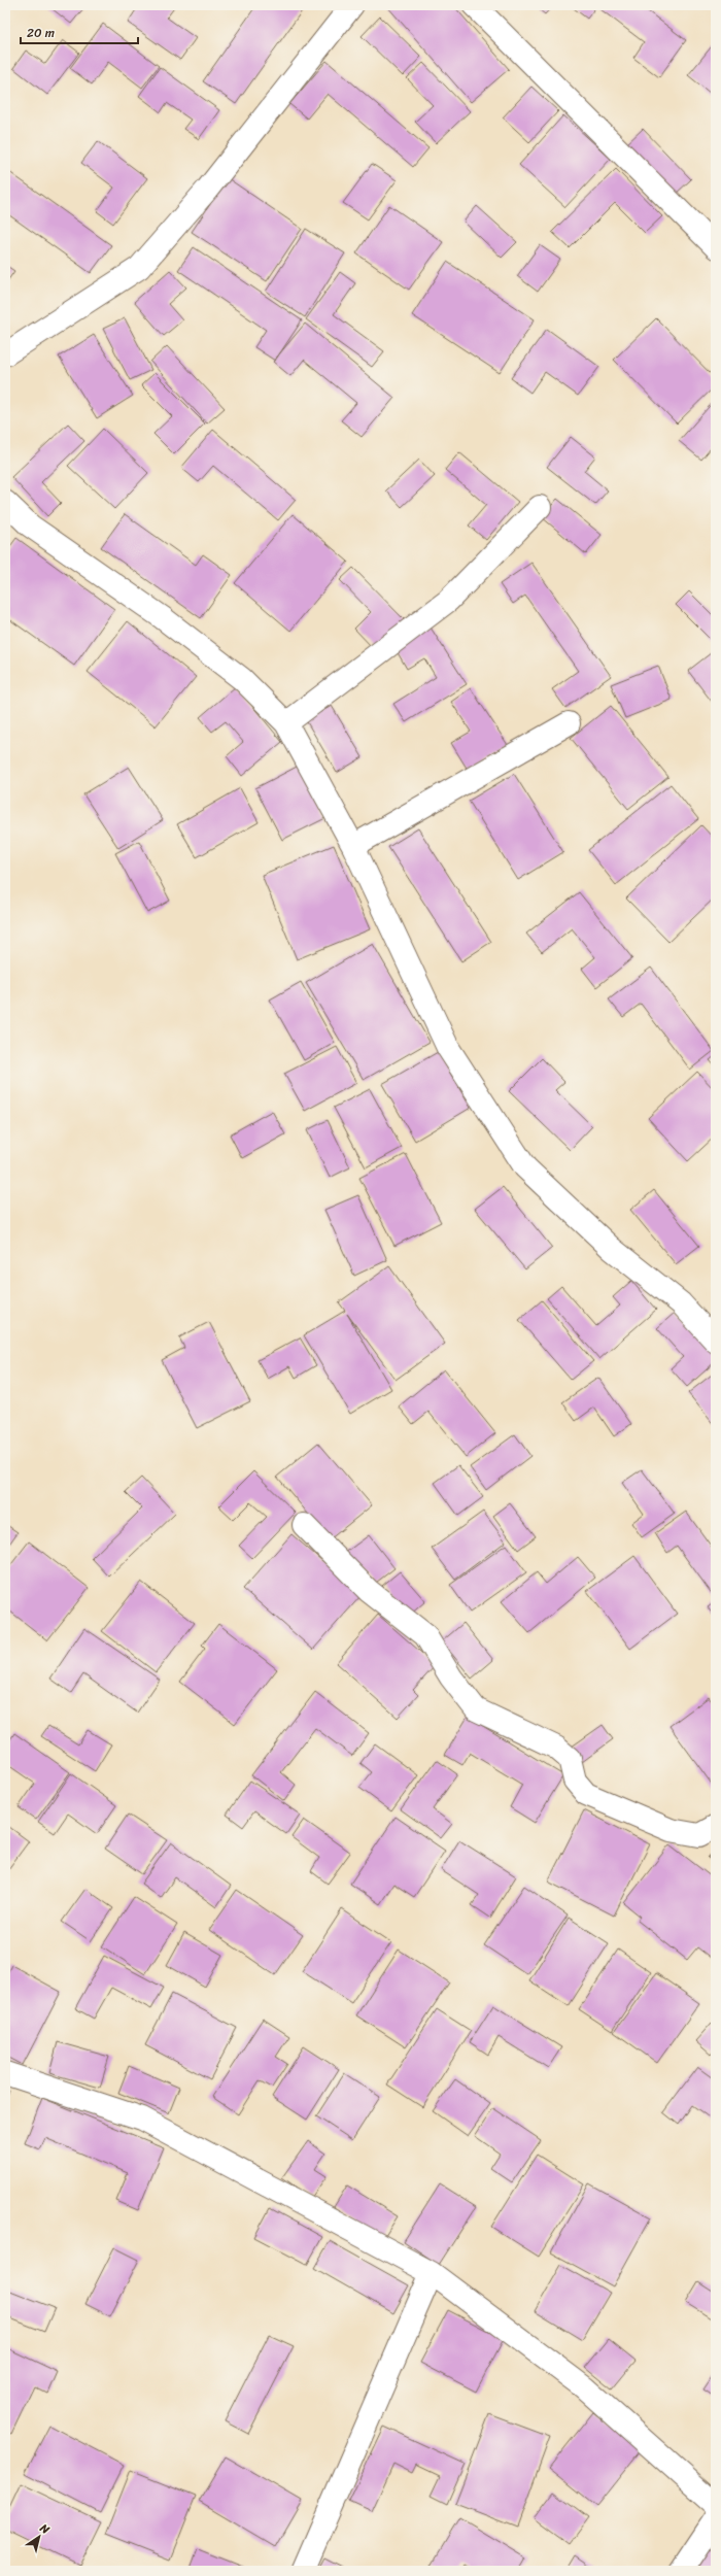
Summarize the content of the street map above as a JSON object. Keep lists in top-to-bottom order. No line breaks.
{"scale_bar":"20 m","north":"top right"}
